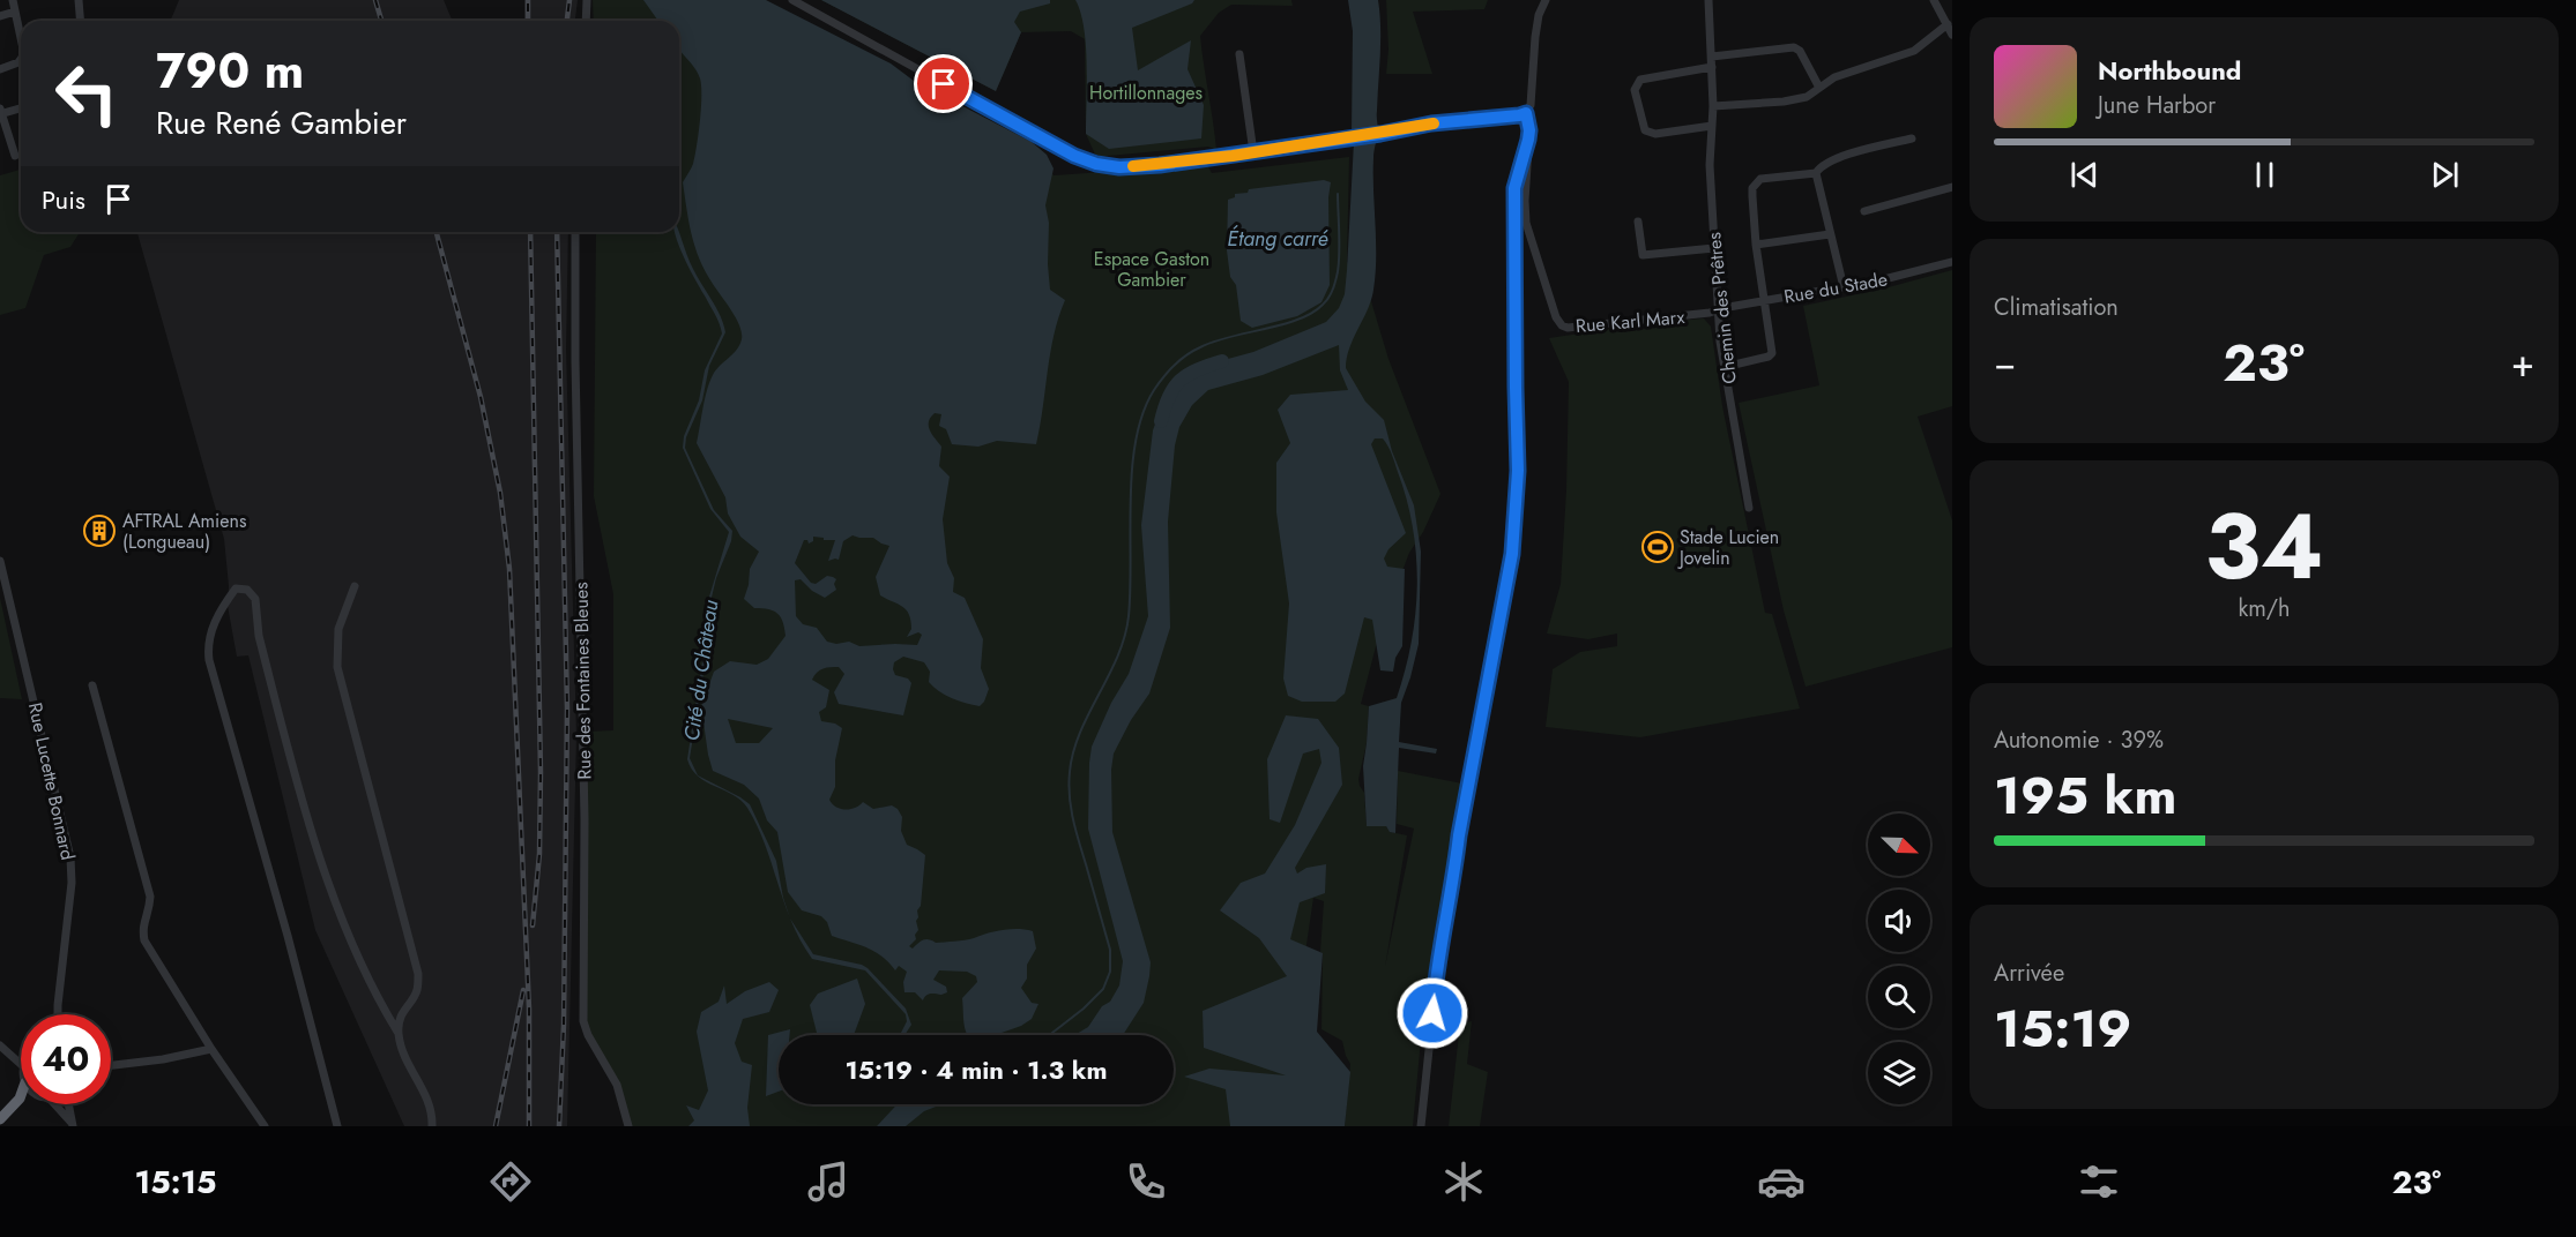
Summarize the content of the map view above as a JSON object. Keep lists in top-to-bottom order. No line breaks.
{"streets":{"street":["Rue du Stade","Chemin des Prêtres","Rue Karl Marx","Rue des Fontaines Bleues","Rue Lucette Bonnard"]},"crossings":[["Rue du Stade","Chemin des Prêtres"],["Rue du Stade","Rue Karl Marx"],["Chemin des Prêtres","Rue Karl Marx"]],"water":["Étang carré","Cité du Château"],"parks":["Hortillonnages","Espace Gaston Gambier"],"places":{"building":["AFTRAL Amiens (Longueau)"],"sports":["Stade Lucien Jovelin"]},"north":"bottom right","page":{"turn":["790 m","Rue René Gambier"],"song":["Northbound","June Harbor"],"then":"Puis","tile":["Climatisation",["34","km/h"],["Autonomie · 39%","195 km"],["Arrivée","15:19"]],"heat":["−","23°","+"],"limit":"40","trip":"15:19 · 4 min · 1.3 km","tabs":["15:15","23°"]}}
